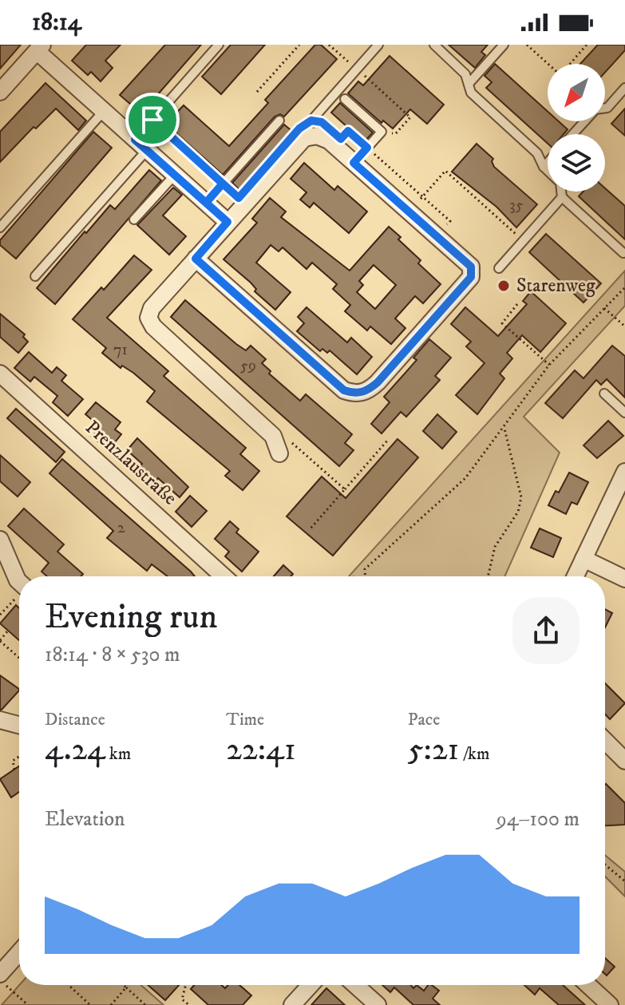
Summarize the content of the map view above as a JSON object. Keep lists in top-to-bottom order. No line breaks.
{"streets":{"street":["Prenzlaustraße"]},"places":["Starenweg"],"house_numbers":["35","71","59","2"],"north":"bottom left","page":{"status":"18:14","heading":["Evening run","18:14 · 8 × 530 m"],"stats":[["Distance","4.24 km"],["Time","22:41"],["Pace","5:21 /km"]],"chart":["Elevation","94–100 m"]}}
